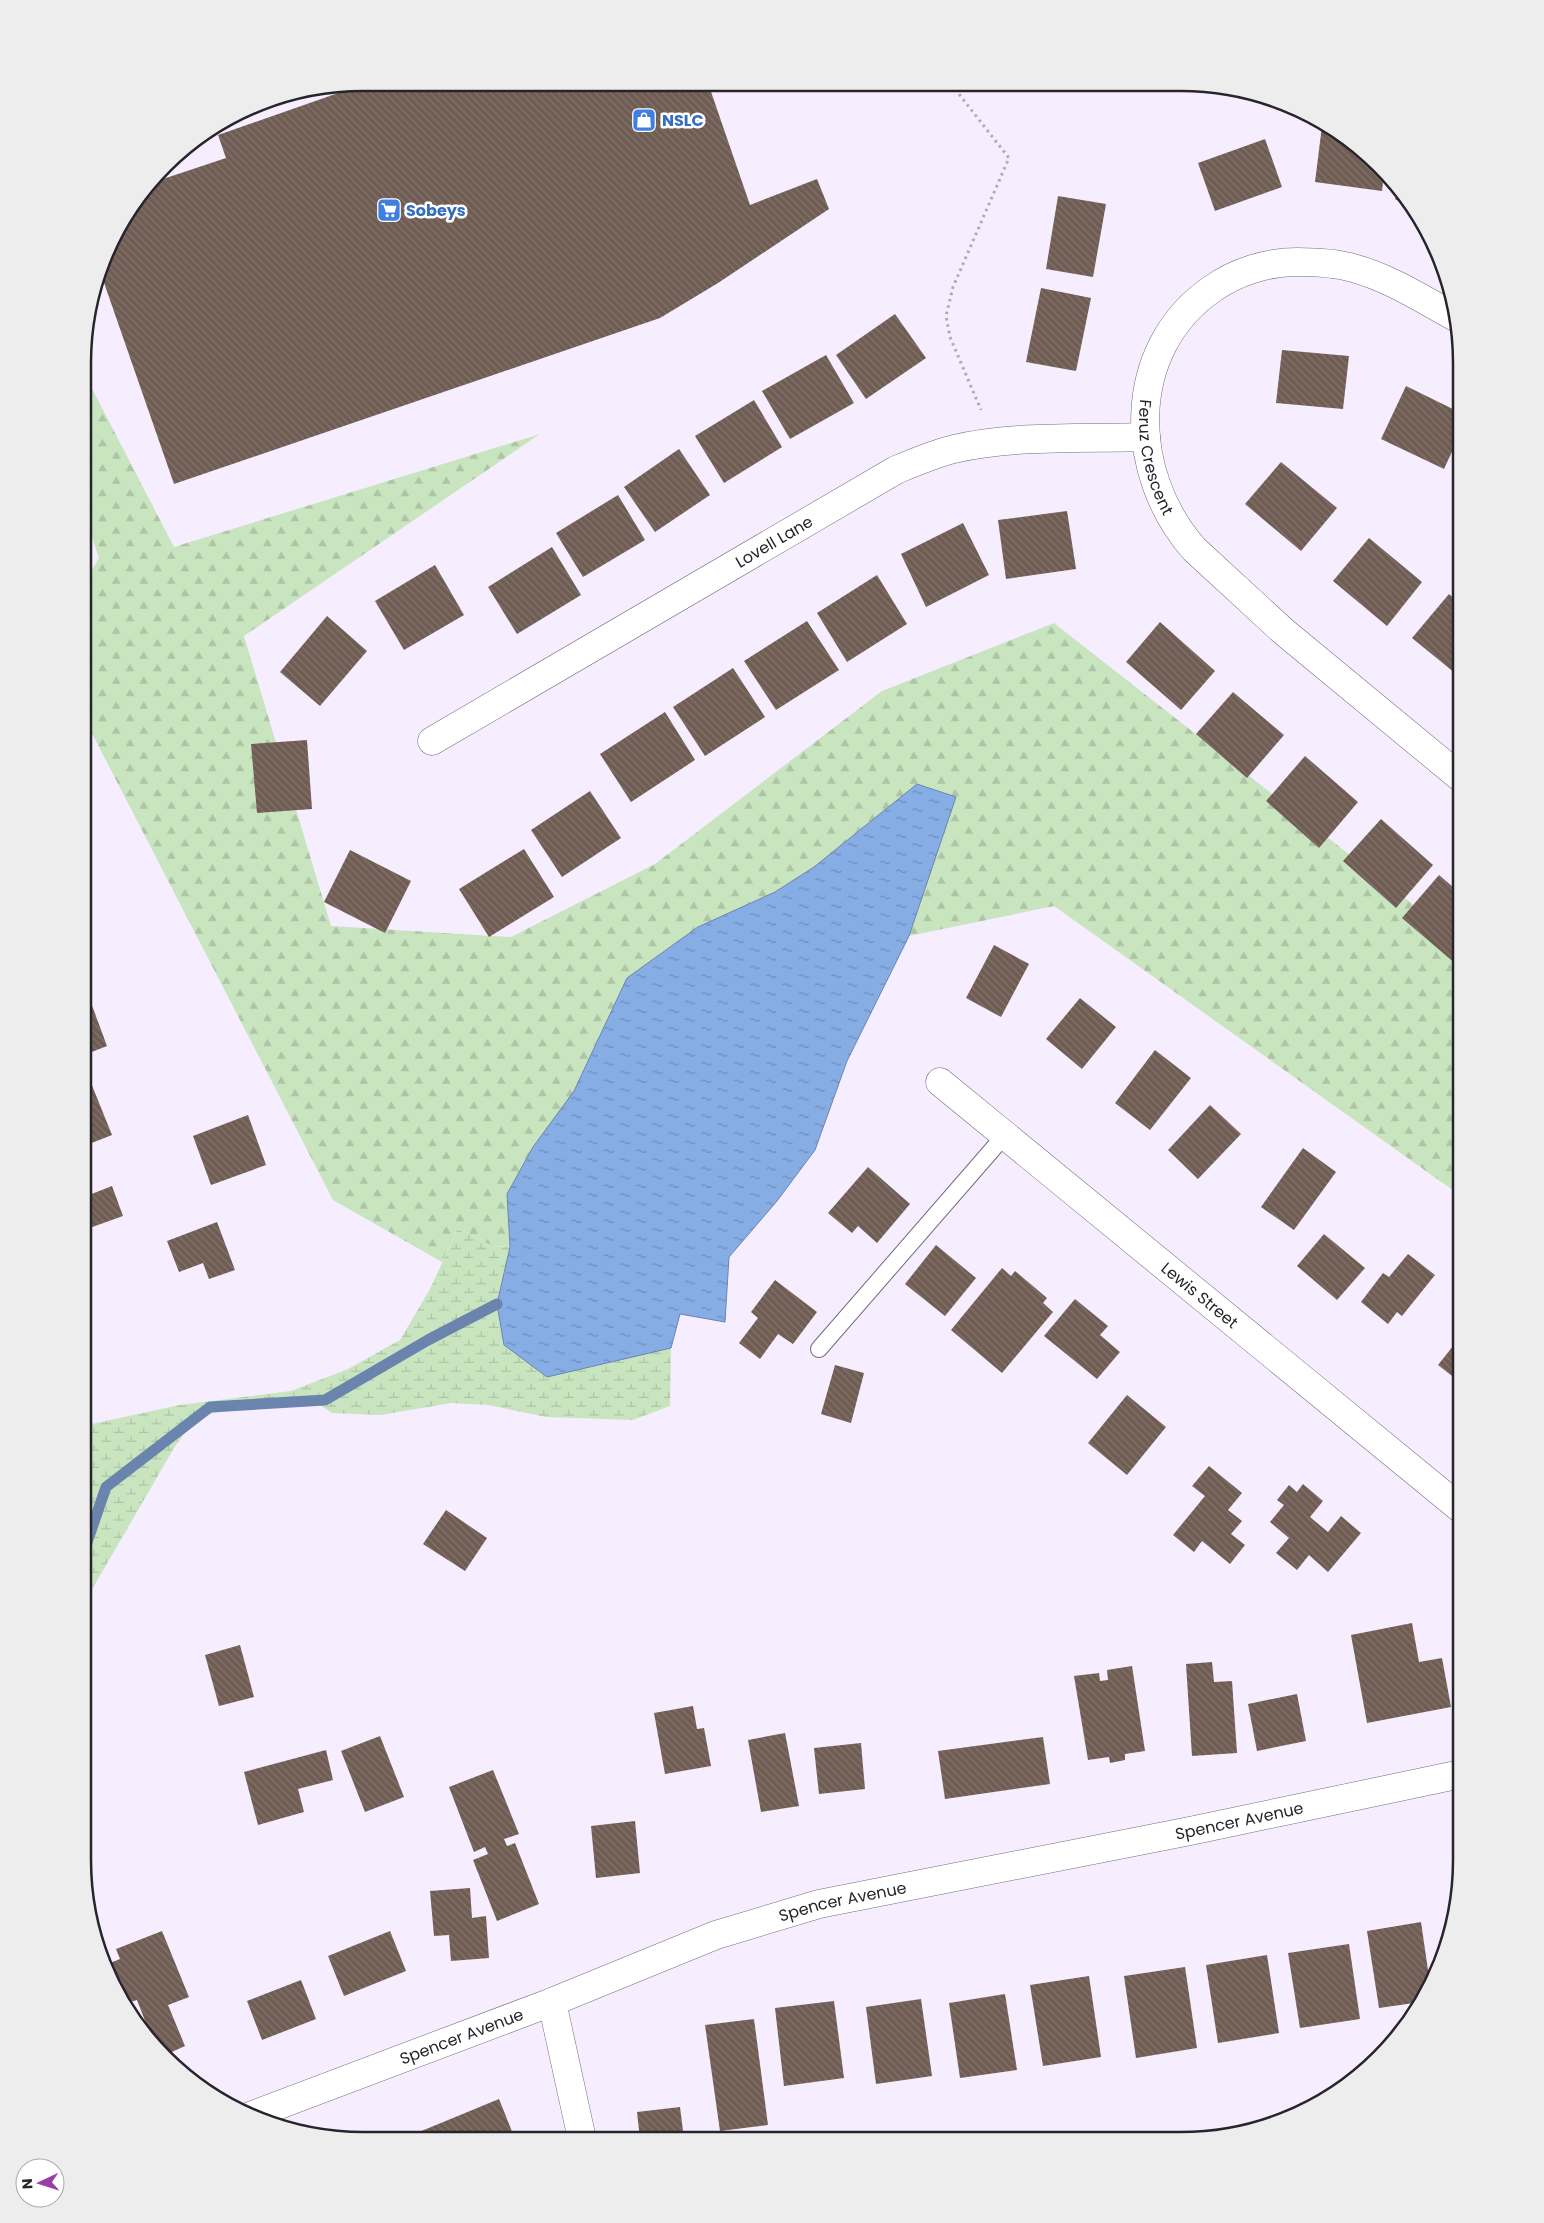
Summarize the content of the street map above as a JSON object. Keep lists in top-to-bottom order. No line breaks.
{"streets":{"street":["Feruz Crescent","Lovell Lane","Lewis Street","Spencer Avenue"]},"crossings":[["Feruz Crescent","Lovell Lane"]],"places":{"shop":["NSLC"],"supermarket":["Sobeys"]},"north":"left"}
